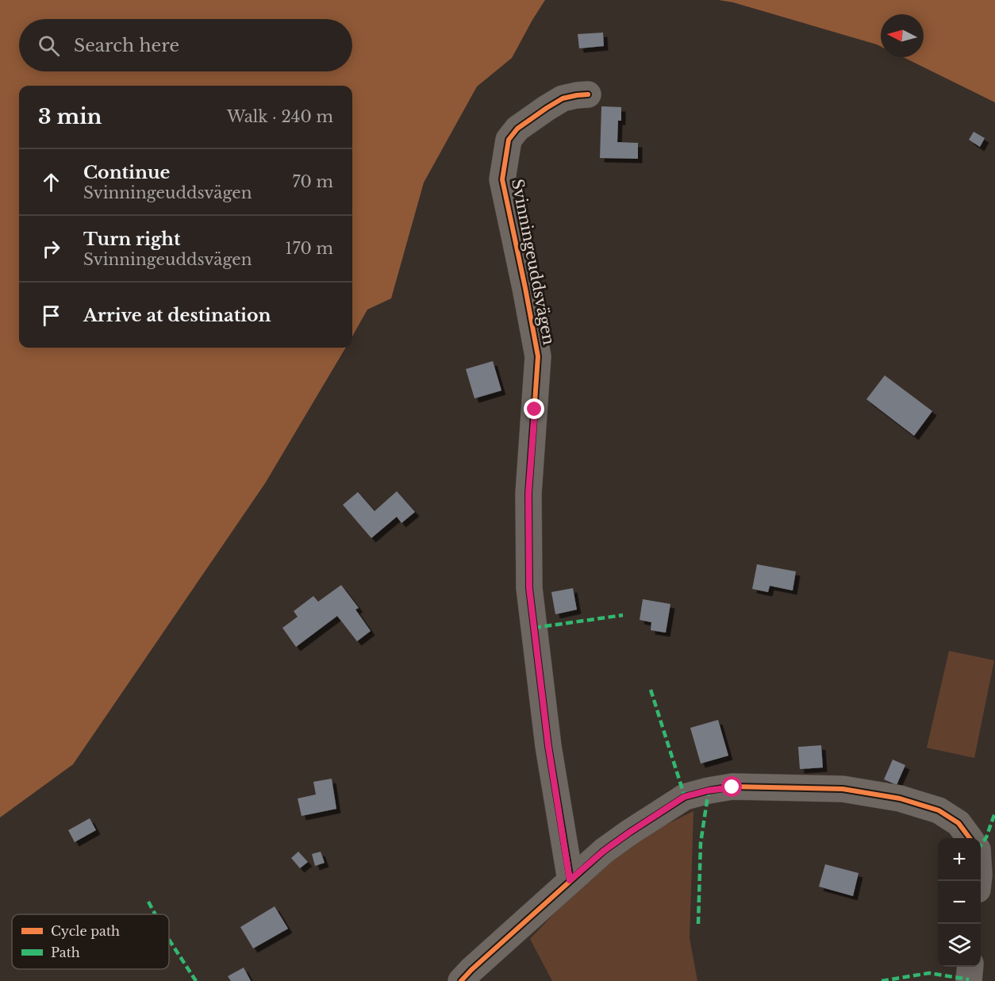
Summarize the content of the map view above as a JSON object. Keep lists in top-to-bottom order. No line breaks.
{"streets":{"street":["Svinningeuddsvägen"]},"legend":["Cycle path","Path"],"north":"left","page":{"search":"Search here","heading":["3 min","Walk · 240 m"],"list":[["Continue","Svinningeuddsvägen","70 m"],["Turn right","Svinningeuddsvägen","170 m"],"Arrive at destination"],"map_buttons":["+","−"]}}
